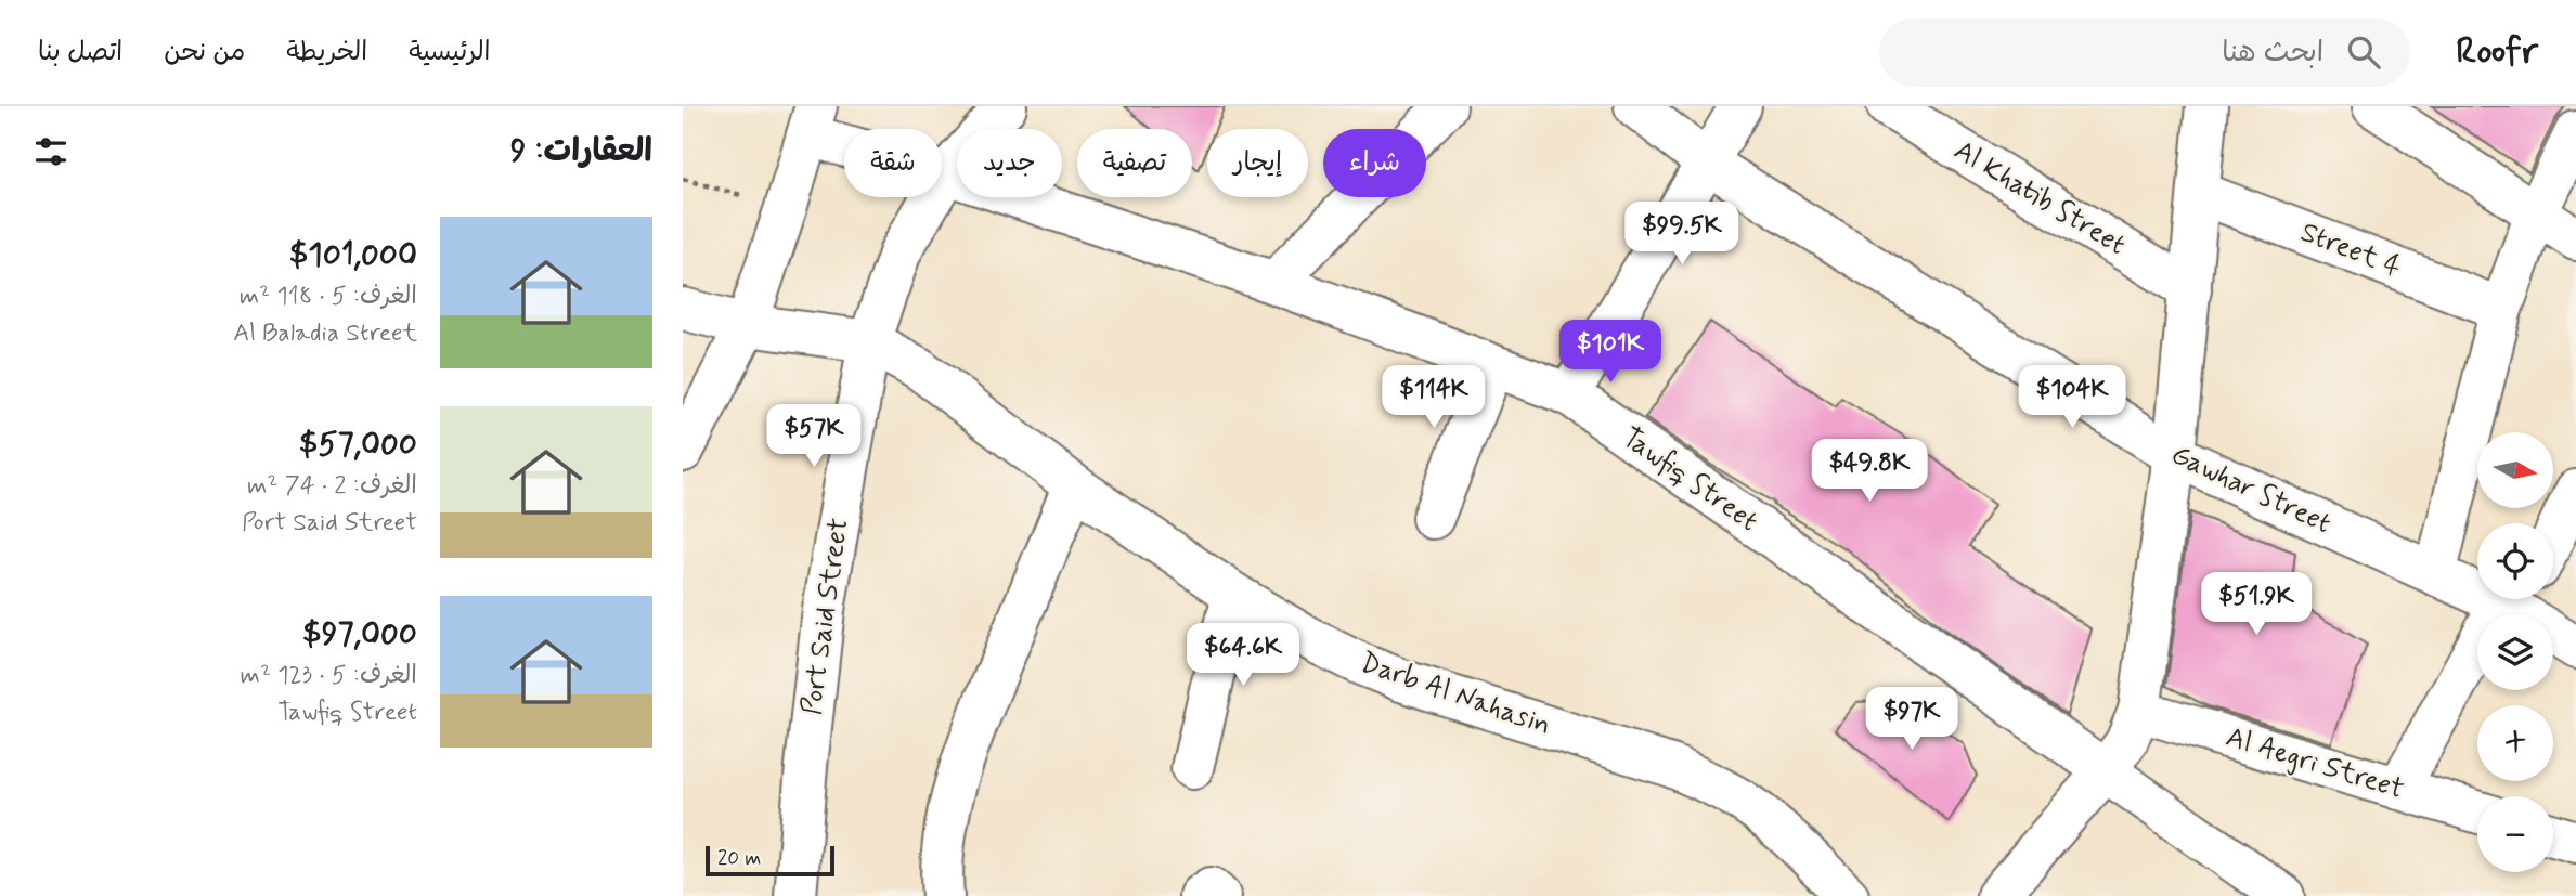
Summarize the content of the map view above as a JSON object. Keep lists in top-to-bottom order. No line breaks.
{"streets":{"street":["Al Khatib Street","Street 4","Tawfiq Street","Gawhar Street","Port Said Street","Darb Al Nahasin","Al Aegri Street"]},"crossings":[["Tawfiq Street","Port Said Street"],["Port Said Street","Darb Al Nahasin"]],"scale_bar":"20 m","north":"right","page":{"header":"Roofr","search":"ابحث هنا","nav":["الرئيسية","الخريطة","من نحن","اتصل بنا"],"heading":"العقارات: 9","chip":["شراء","إيجار","تصفية","جديد","شقة"],"list":[{"name":"$101,000","note":"الغرف: 5 · 118 m² · Al Baladia Street"},{"name":"$57,000","note":"الغرف: 2 · 74 m² · Port Said Street"},{"name":"$97,000","note":"الغرف: 5 · 123 m² · Tawfiq Street"}],"price":["$99.5K","$101K","$114K","$104K","$57K","$49.8K","$51.9K","$64.6K","$97K"],"map_buttons":["+","−"],"scale":"20 m"}}
